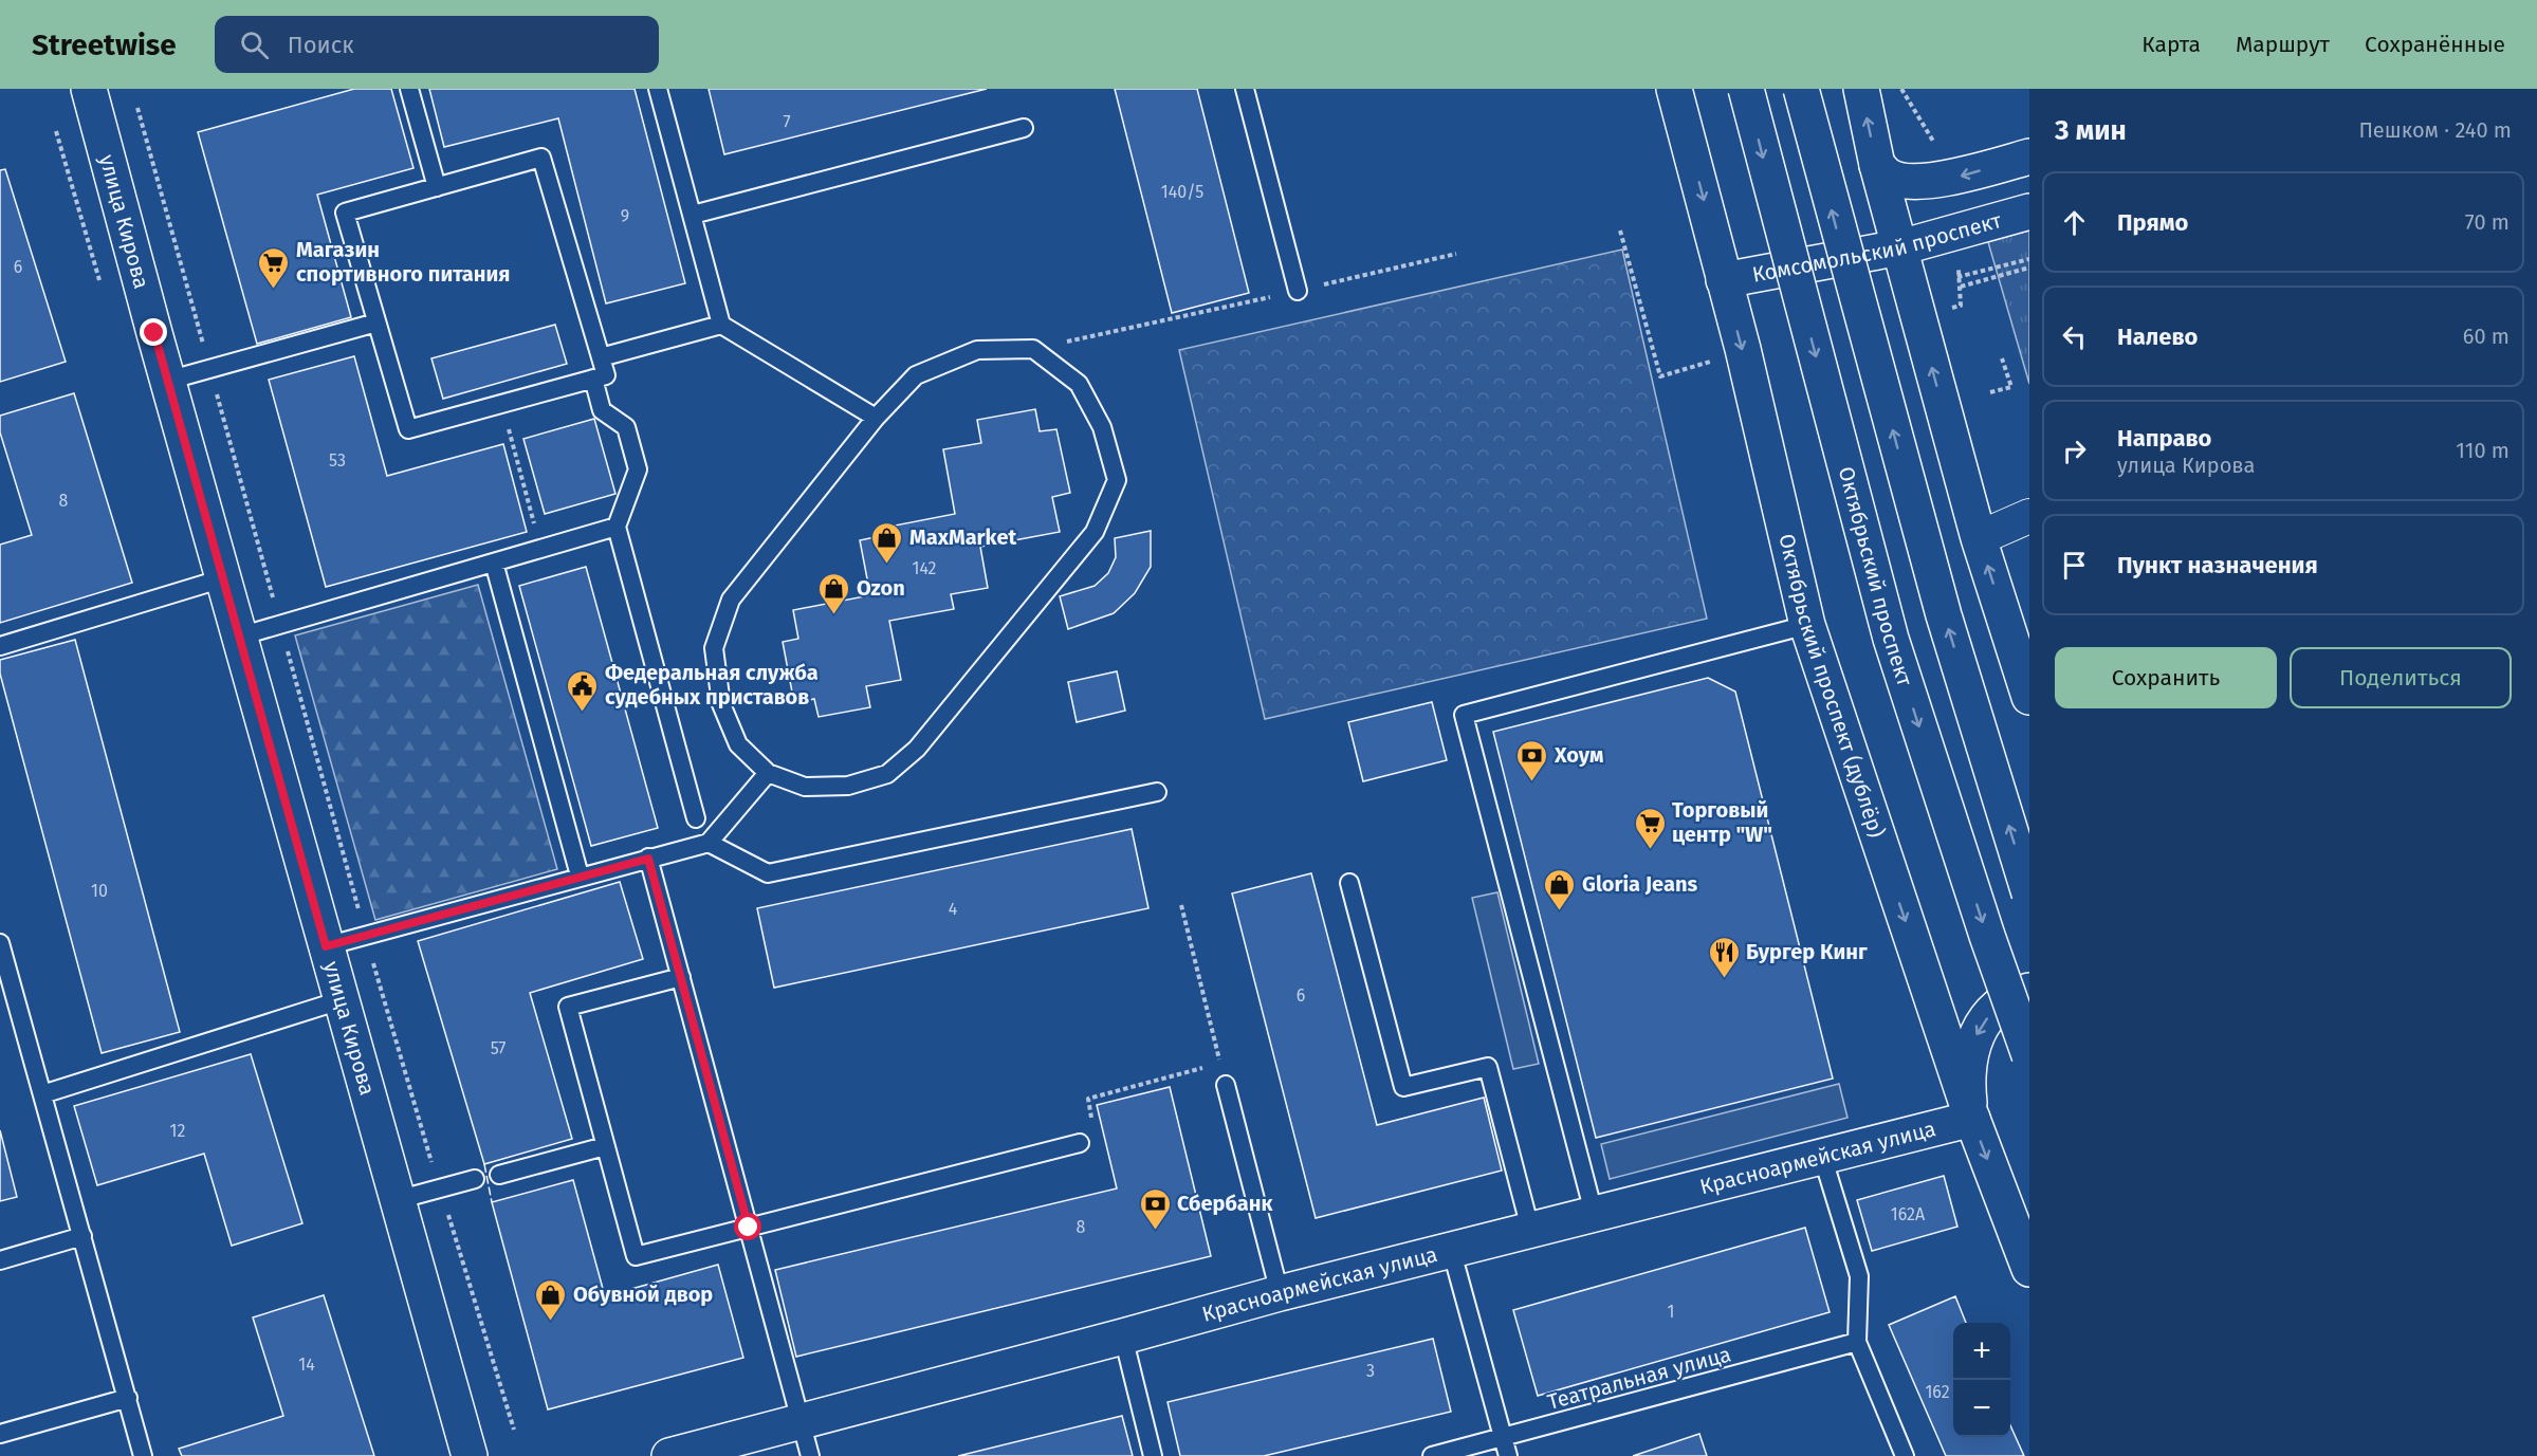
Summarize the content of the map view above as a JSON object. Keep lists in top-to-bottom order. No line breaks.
{"streets":{"main road":["улица Кирова","Комсомольский проспект","Октябрьский проспект","Октябрьский проспект (дублёр)","Красноармейская улица"],"lane":["Театральная улица"]},"crossings":[["Комсомольский проспект","Октябрьский проспект (дублёр)"],["Октябрьский проспект (дублёр)","Красноармейская улица"]],"places":{"supermarket":["Магазин спортивного питания","Торговый центр \"W\""],"shop":["MaxMarket","Ozon","Gloria Jeans","Обувной двор"],"public building":["Федеральная служба судебных приставов"],"bank":["Хоум","Сбербанк"],"restaurant":["Бургер Кинг"]},"house_numbers":["7","140/5","9","6","53","8","142","10","4","6","57","12","162А","8","1","14","3","162"],"page":{"header":"Streetwise","search":"Поиск","nav":["Карта","Маршрут","Сохранённые"],"heading":["3 мин","Пешком · 240 m"],"list":[["Прямо","70 m"],["Налево","60 m"],["Направо","улица Кирова","110 m"],"Пункт назначения"],"buttons":["Сохранить","Поделиться"],"map_buttons":["+","−"]}}
